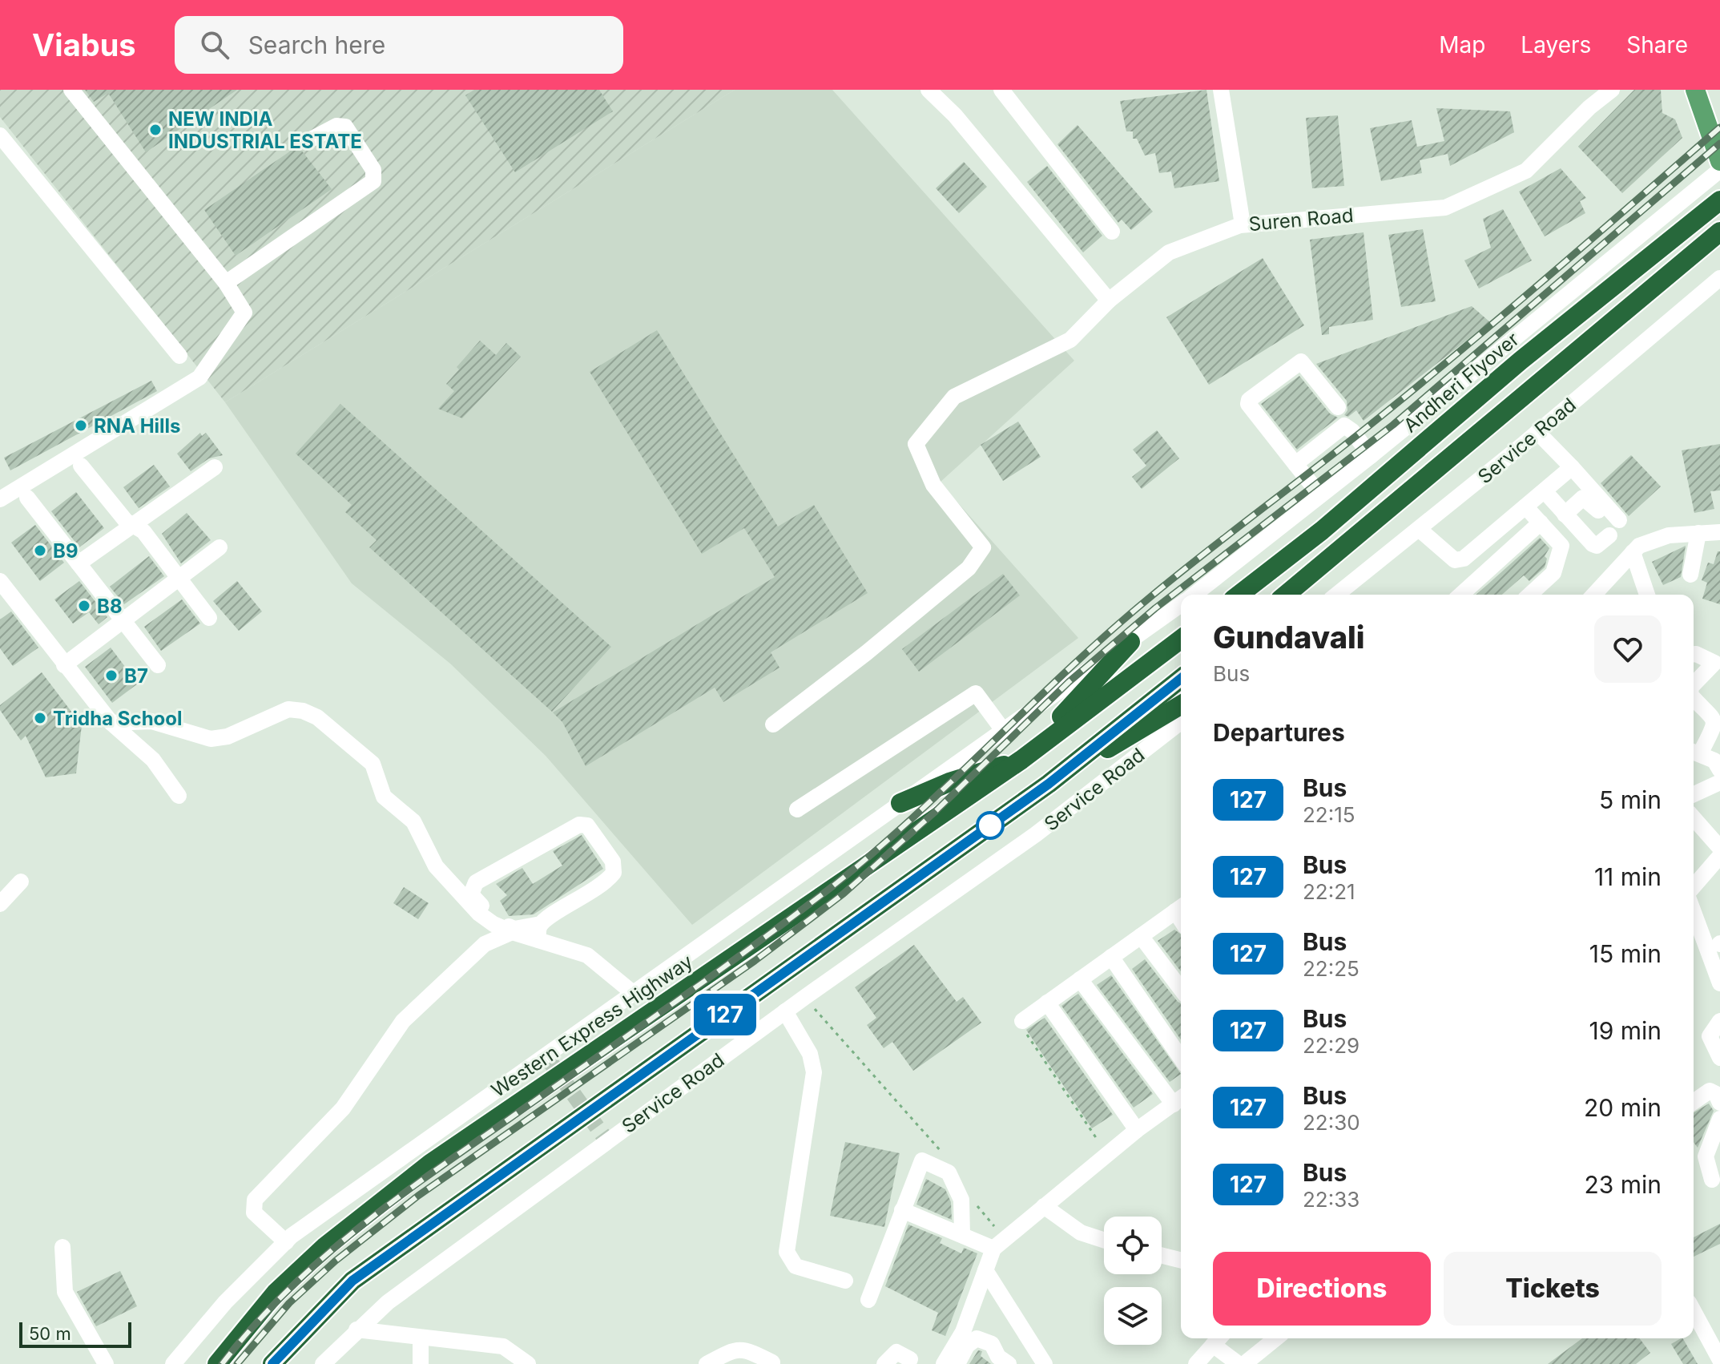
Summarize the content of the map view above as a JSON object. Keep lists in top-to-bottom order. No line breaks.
{"streets":{"highway":["Andheri Flyover","Western Express Highway"],"street":["Suren Road","Service Road"]},"places":["NEW INDIA INDUSTRIAL ESTATE","RNA Hills","B9","B8","B7","Tridha School"],"lines":["bus line 127"],"scale_bar":"50 m","page":{"header":"Viabus","search":"Search here","nav":["Map","Layers","Share"],"on_map":"127","heading":[["Gundavali","Bus"],"Departures"],"list":[{"mark":"127","name":"Bus","note":"22:15","value":"5 min"},{"mark":"127","name":"Bus","note":"22:21","value":"11 min"},{"mark":"127","name":"Bus","note":"22:25","value":"15 min"},{"mark":"127","name":"Bus","note":"22:29","value":"19 min"},{"mark":"127","name":"Bus","note":"22:30","value":"20 min"},{"mark":"127","name":"Bus","note":"22:33","value":"23 min"}],"buttons":["Directions","Tickets"],"scale":"50 m"}}
